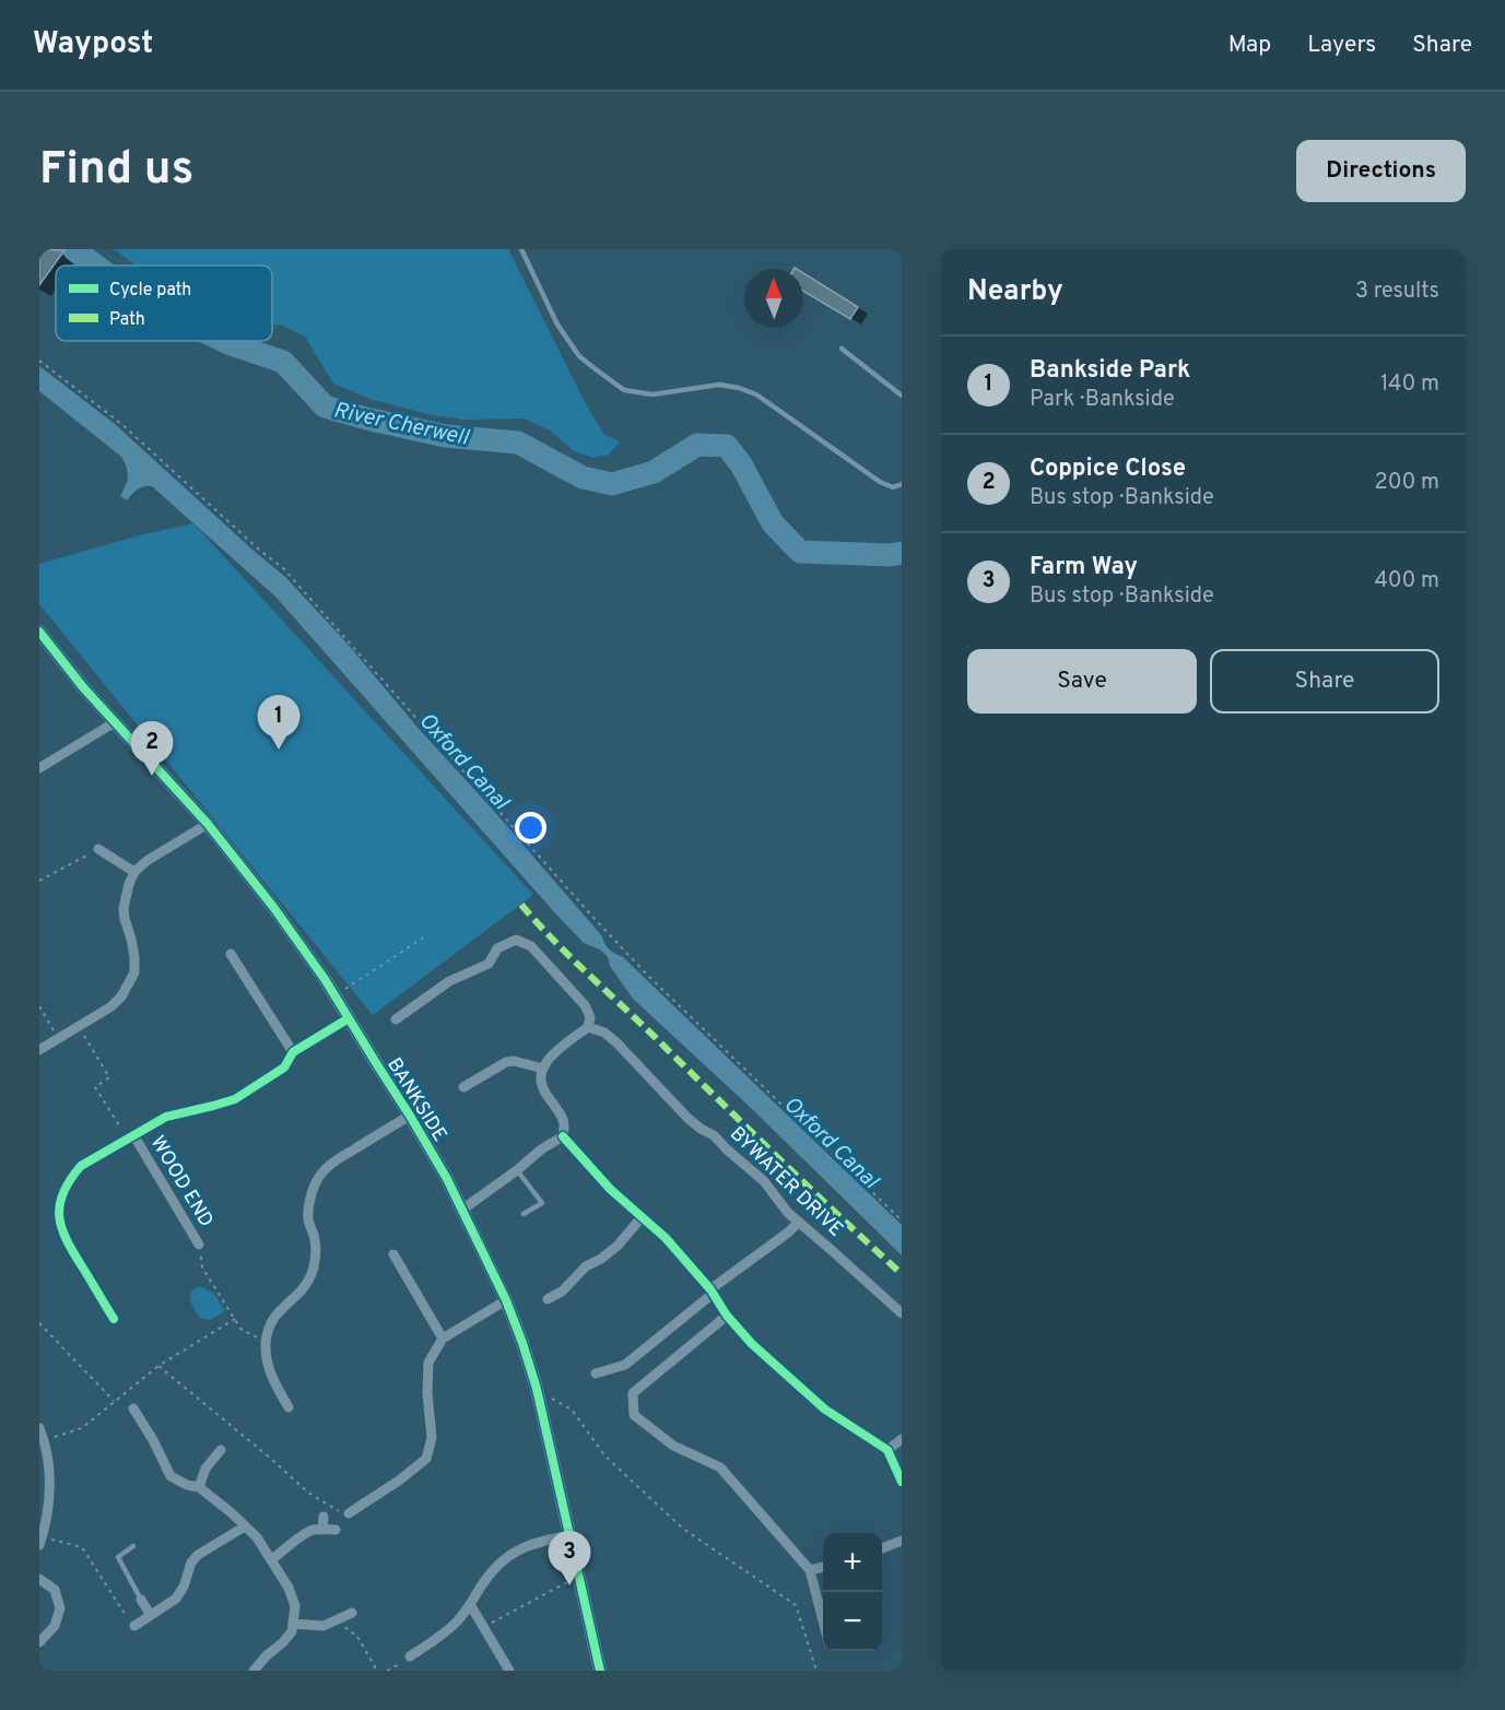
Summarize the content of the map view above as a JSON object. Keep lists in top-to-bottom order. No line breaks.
{"streets":{"street":["BANKSIDE","WOOD END","BYWATER DRIVE"]},"crossings":[["BANKSIDE","WOOD END"]],"water":["River Cherwell","Oxford Canal"],"legend":["Cycle path","Path"],"north":"top","page":{"header":"Waypost","nav":["Map","Layers","Share"],"buttons":["Directions",["Save","Share"]],"title":"Find us","heading":["Nearby","3 results"],"list":[{"mark":"1","name":"Bankside Park","note":"Park · Bankside","value":"140 m"},{"mark":"2","name":"Coppice Close","note":"Bus stop · Bankside","value":"200 m"},{"mark":"3","name":"Farm Way","note":"Bus stop · Bankside","value":"400 m"}],"pins":["1","2","3"],"map_buttons":["+","−"]}}
